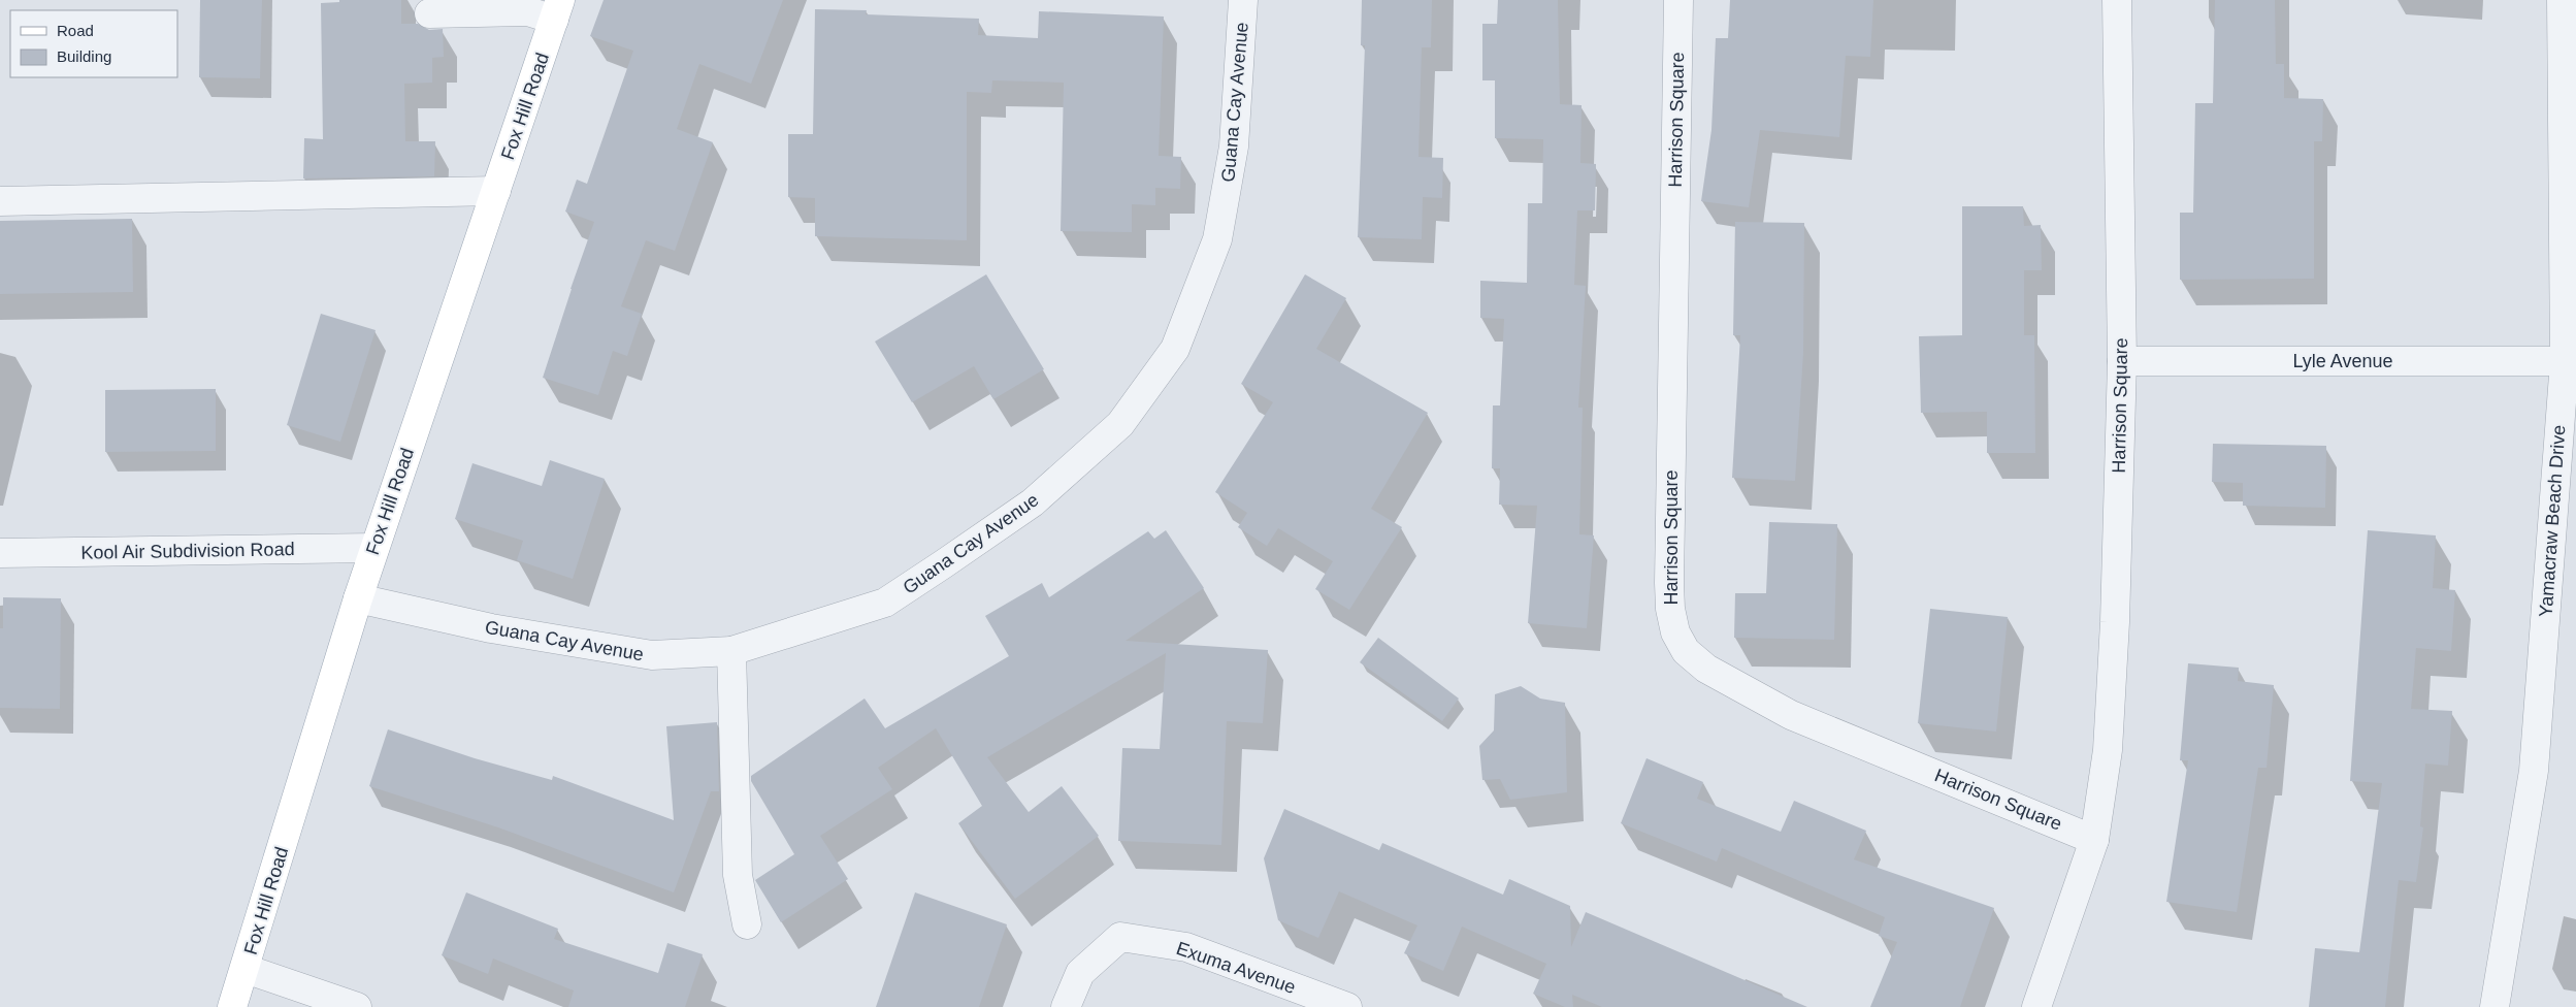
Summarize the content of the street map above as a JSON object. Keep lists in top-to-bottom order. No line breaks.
{"streets":{"main road":["Fox Hill Road"],"street":["Guana Cay Avenue","Harrison Square","Lyle Avenue","Yamacraw Beach Drive","Kool Air Subdivision Road","Exuma Avenue"]},"crossings":[["Guana Cay Avenue","Fox Hill Road"],["Fox Hill Road","Kool Air Subdivision Road"],["Harrison Square","Lyle Avenue"],["Lyle Avenue","Yamacraw Beach Drive"]],"legend":["Road","Building"]}
